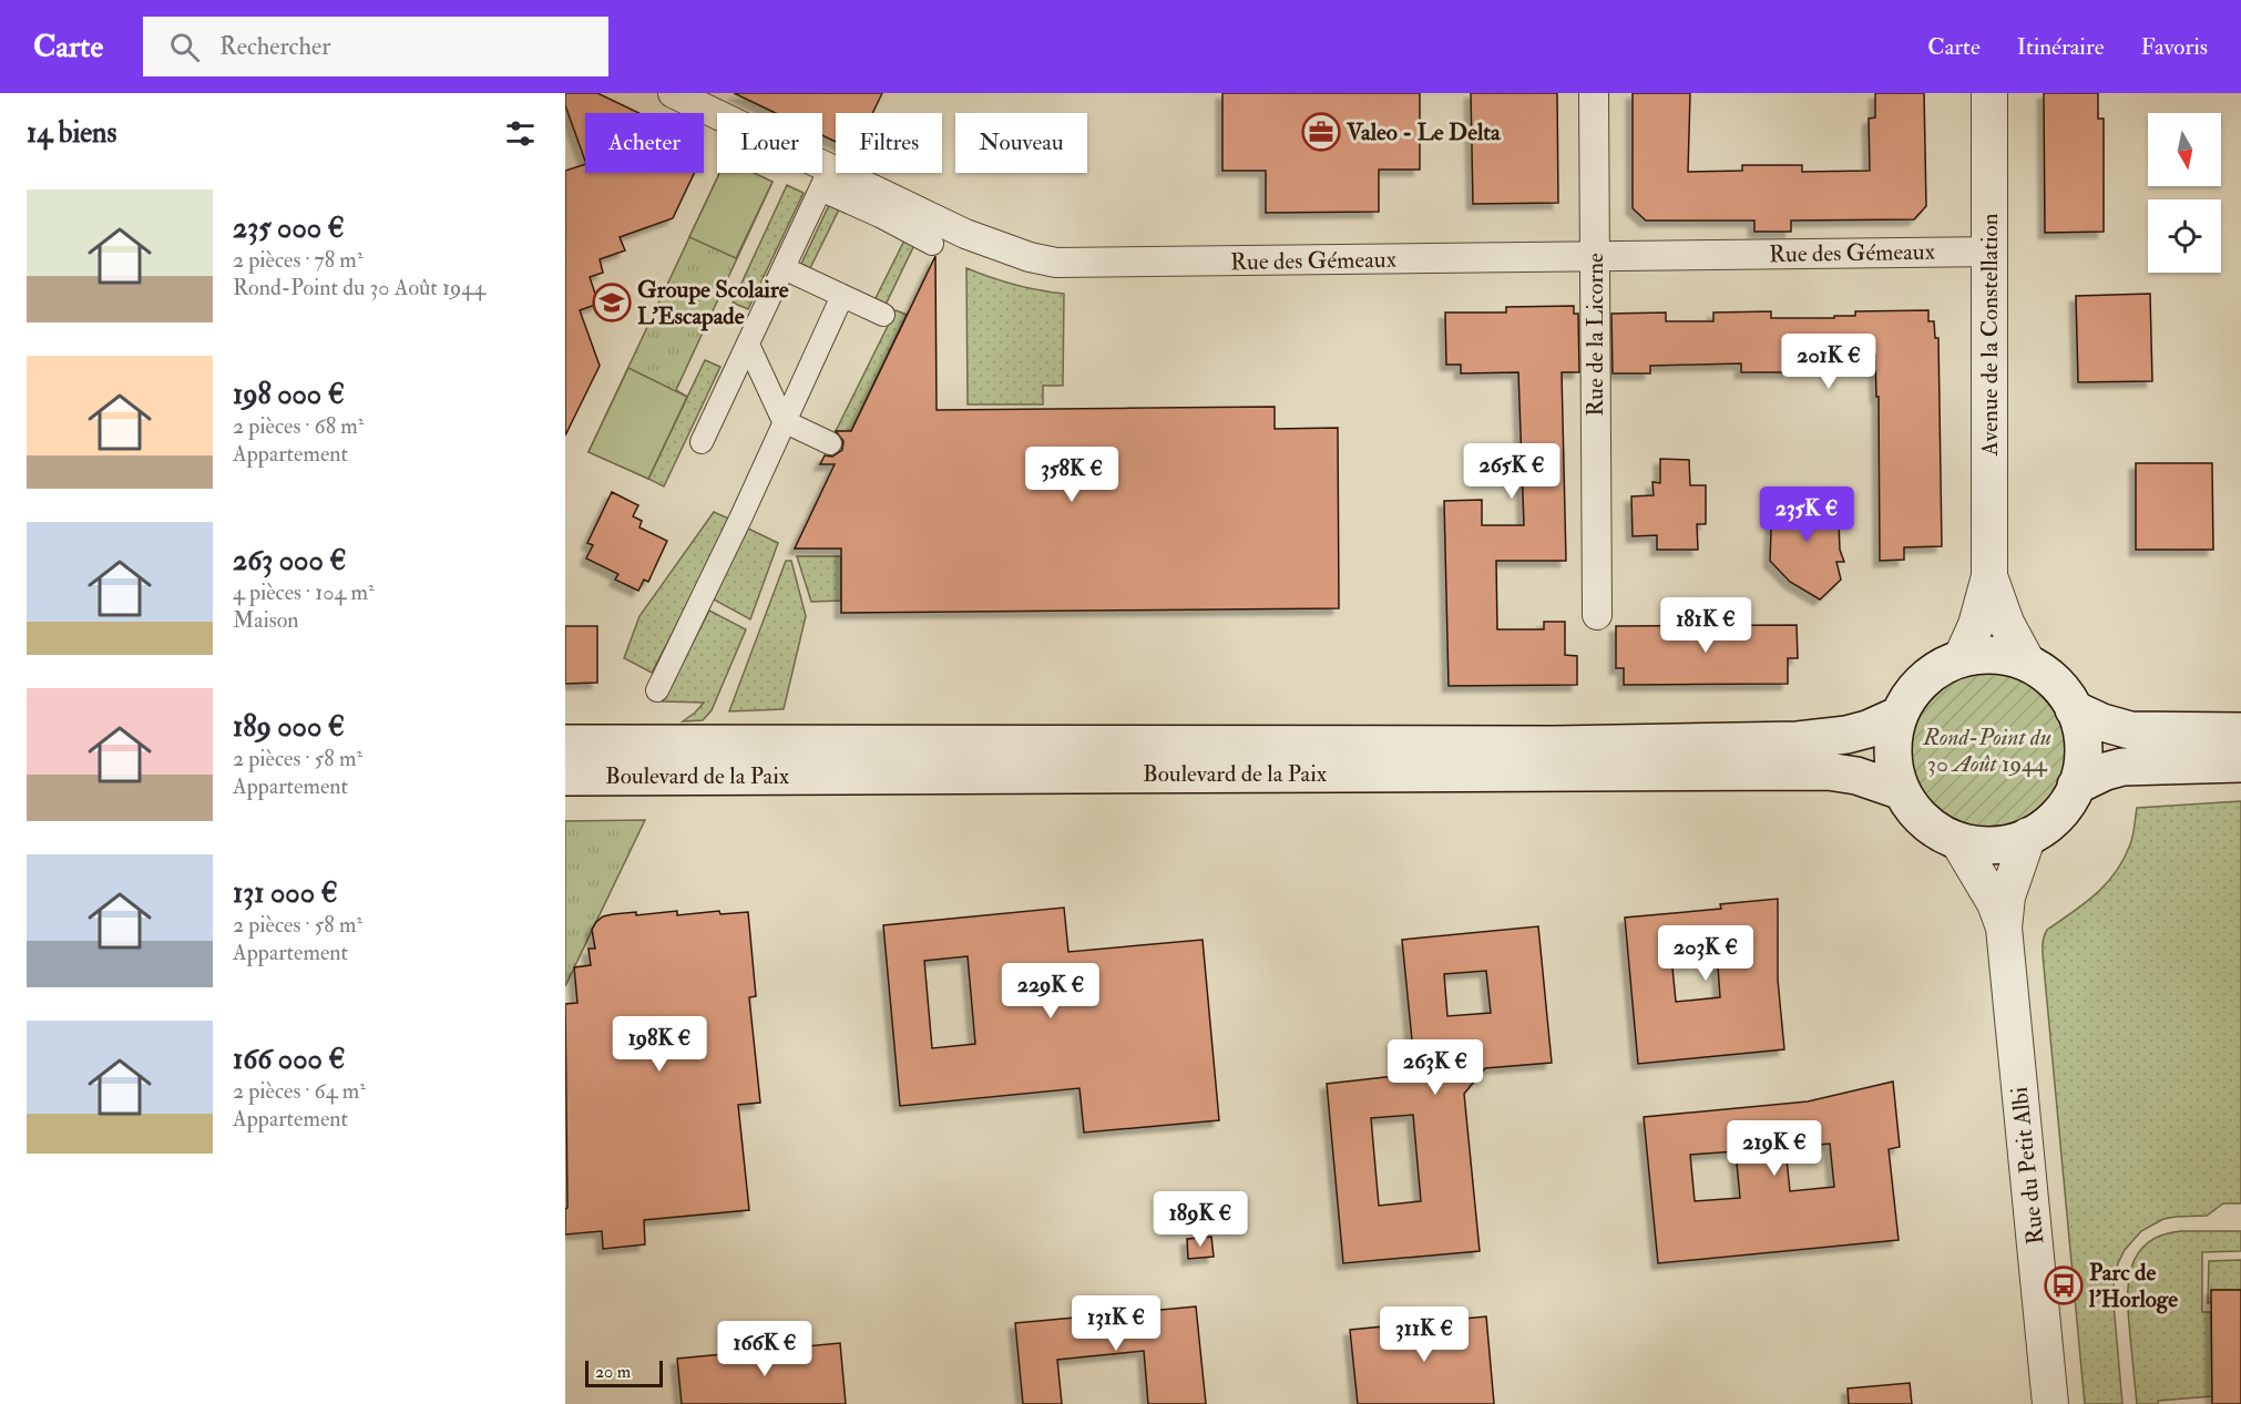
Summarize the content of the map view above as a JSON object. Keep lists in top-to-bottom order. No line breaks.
{"streets":{"main road":["Boulevard de la Paix"],"street":["Rue des Gémeaux","Rue de la Licorne","Avenue de la Constellation","Rue du Petit Albi"]},"crossings":[["Rue des Gémeaux","Rue de la Licorne"],["Rue des Gémeaux","Avenue de la Constellation"],["Avenue de la Constellation","Boulevard de la Paix"],["Avenue de la Constellation","Rue du Petit Albi"],["Boulevard de la Paix","Rue du Petit Albi"]],"parks":["Rond-Point du 30 Août 1944"],"places":{"office":["Valeo - Le Delta"],"school or university":["Groupe Scolaire L'Escapade"],"bus stop":["Parc de l'Horloge"]},"scale_bar":"20 m","north":"bottom","page":{"header":"Carte","search":"Rechercher","nav":["Carte","Itinéraire","Favoris"],"heading":"14 biens","chip":["Acheter","Louer","Filtres","Nouveau"],"list":[{"name":"235 000 €","note":"2 pièces · 78 m² · Rond-Point du 30 Août 1944"},{"name":"198 000 €","note":"2 pièces · 68 m² · Appartement"},{"name":"263 000 €","note":"4 pièces · 104 m² · Maison"},{"name":"189 000 €","note":"2 pièces · 58 m² · Appartement"},{"name":"131 000 €","note":"2 pièces · 58 m² · Appartement"},{"name":"166 000 €","note":"2 pièces · 64 m² · Appartement"}],"price":["201K €","265K €","358K €","235K €","181K €","203K €","229K €","198K €","263K €","219K €","189K €","131K €","311K €","166K €"],"scale":"20 m"}}
